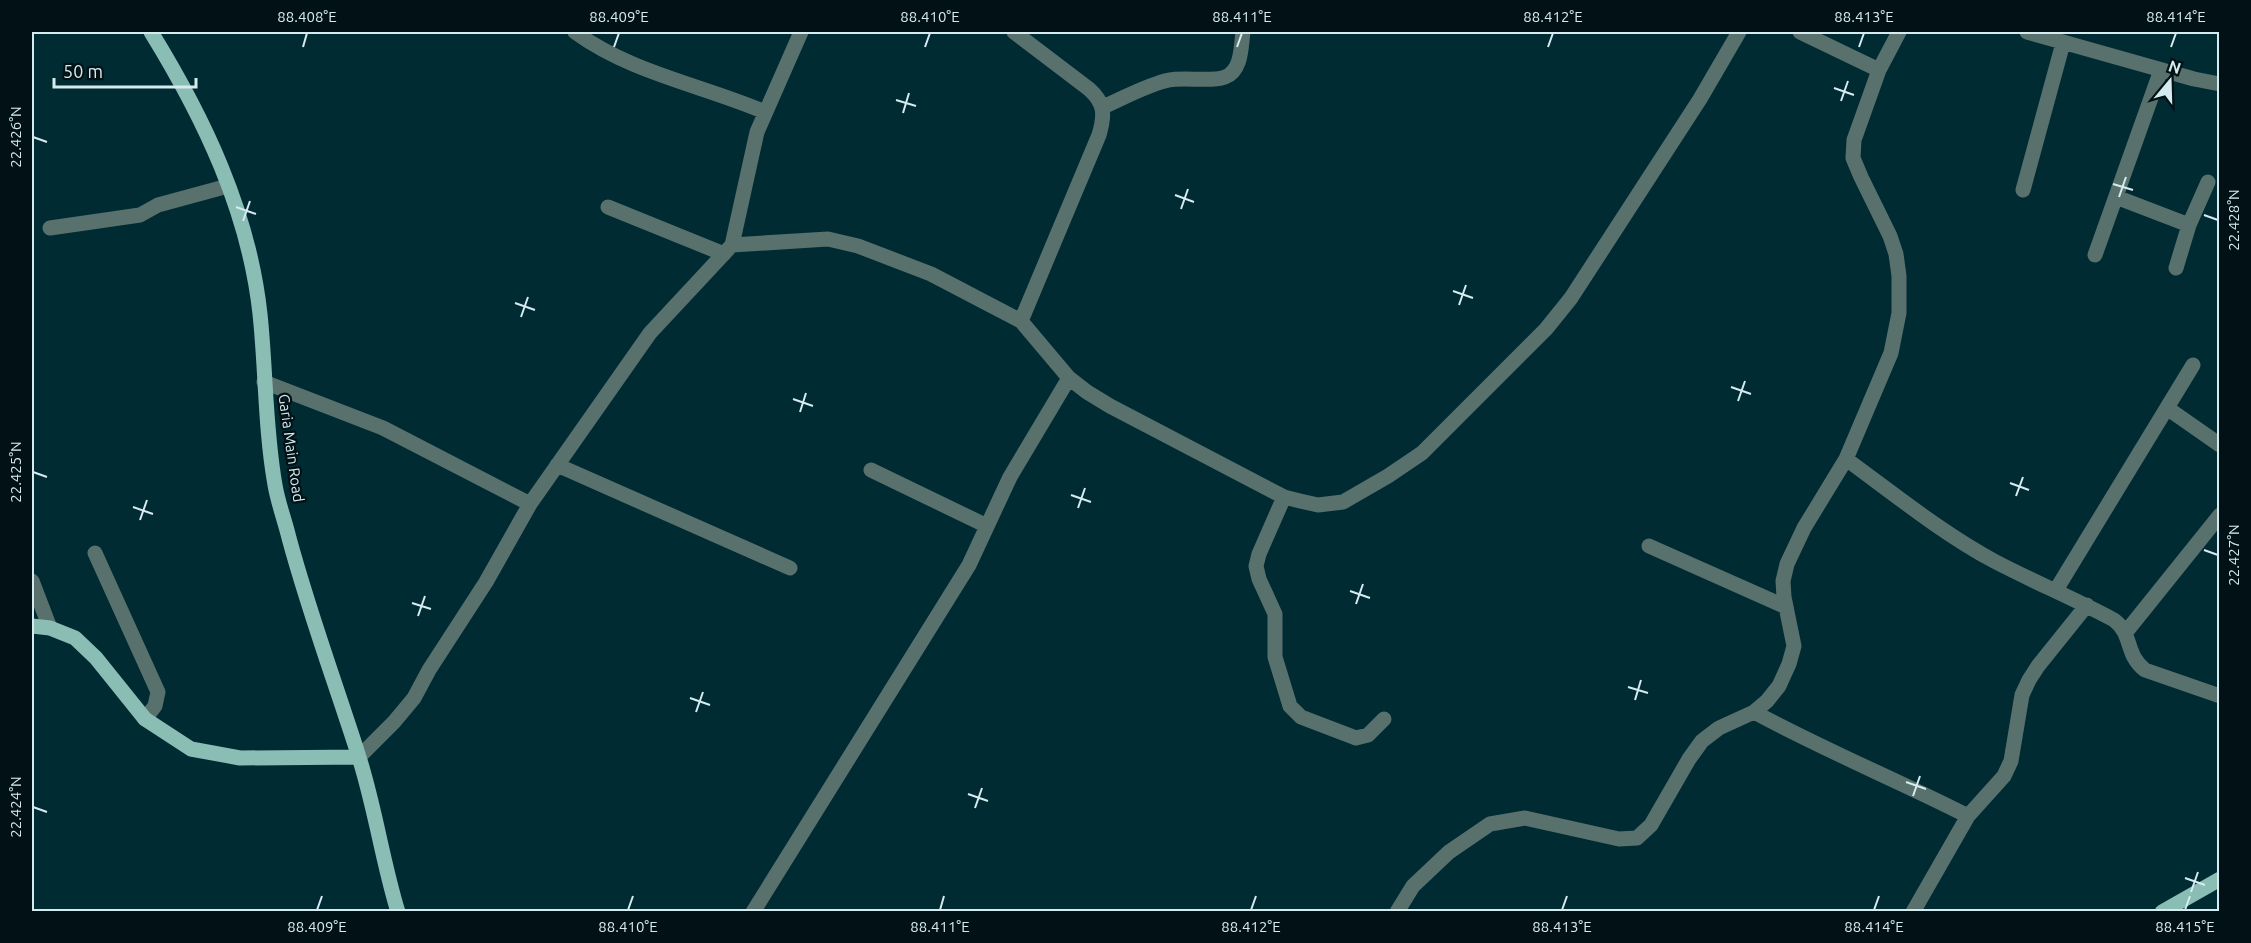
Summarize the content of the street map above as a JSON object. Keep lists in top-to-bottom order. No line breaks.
{"streets":{"main road":["Garia Main Road"]},"scale_bar":"50 m","north":"top","coordinates":["88.408°E","88.409°E","88.410°E","88.411°E","88.412°E","88.413°E","88.414°E","22.426°N","22.428°N","22.425°N","22.427°N","22.424°N","88.415°E"]}
